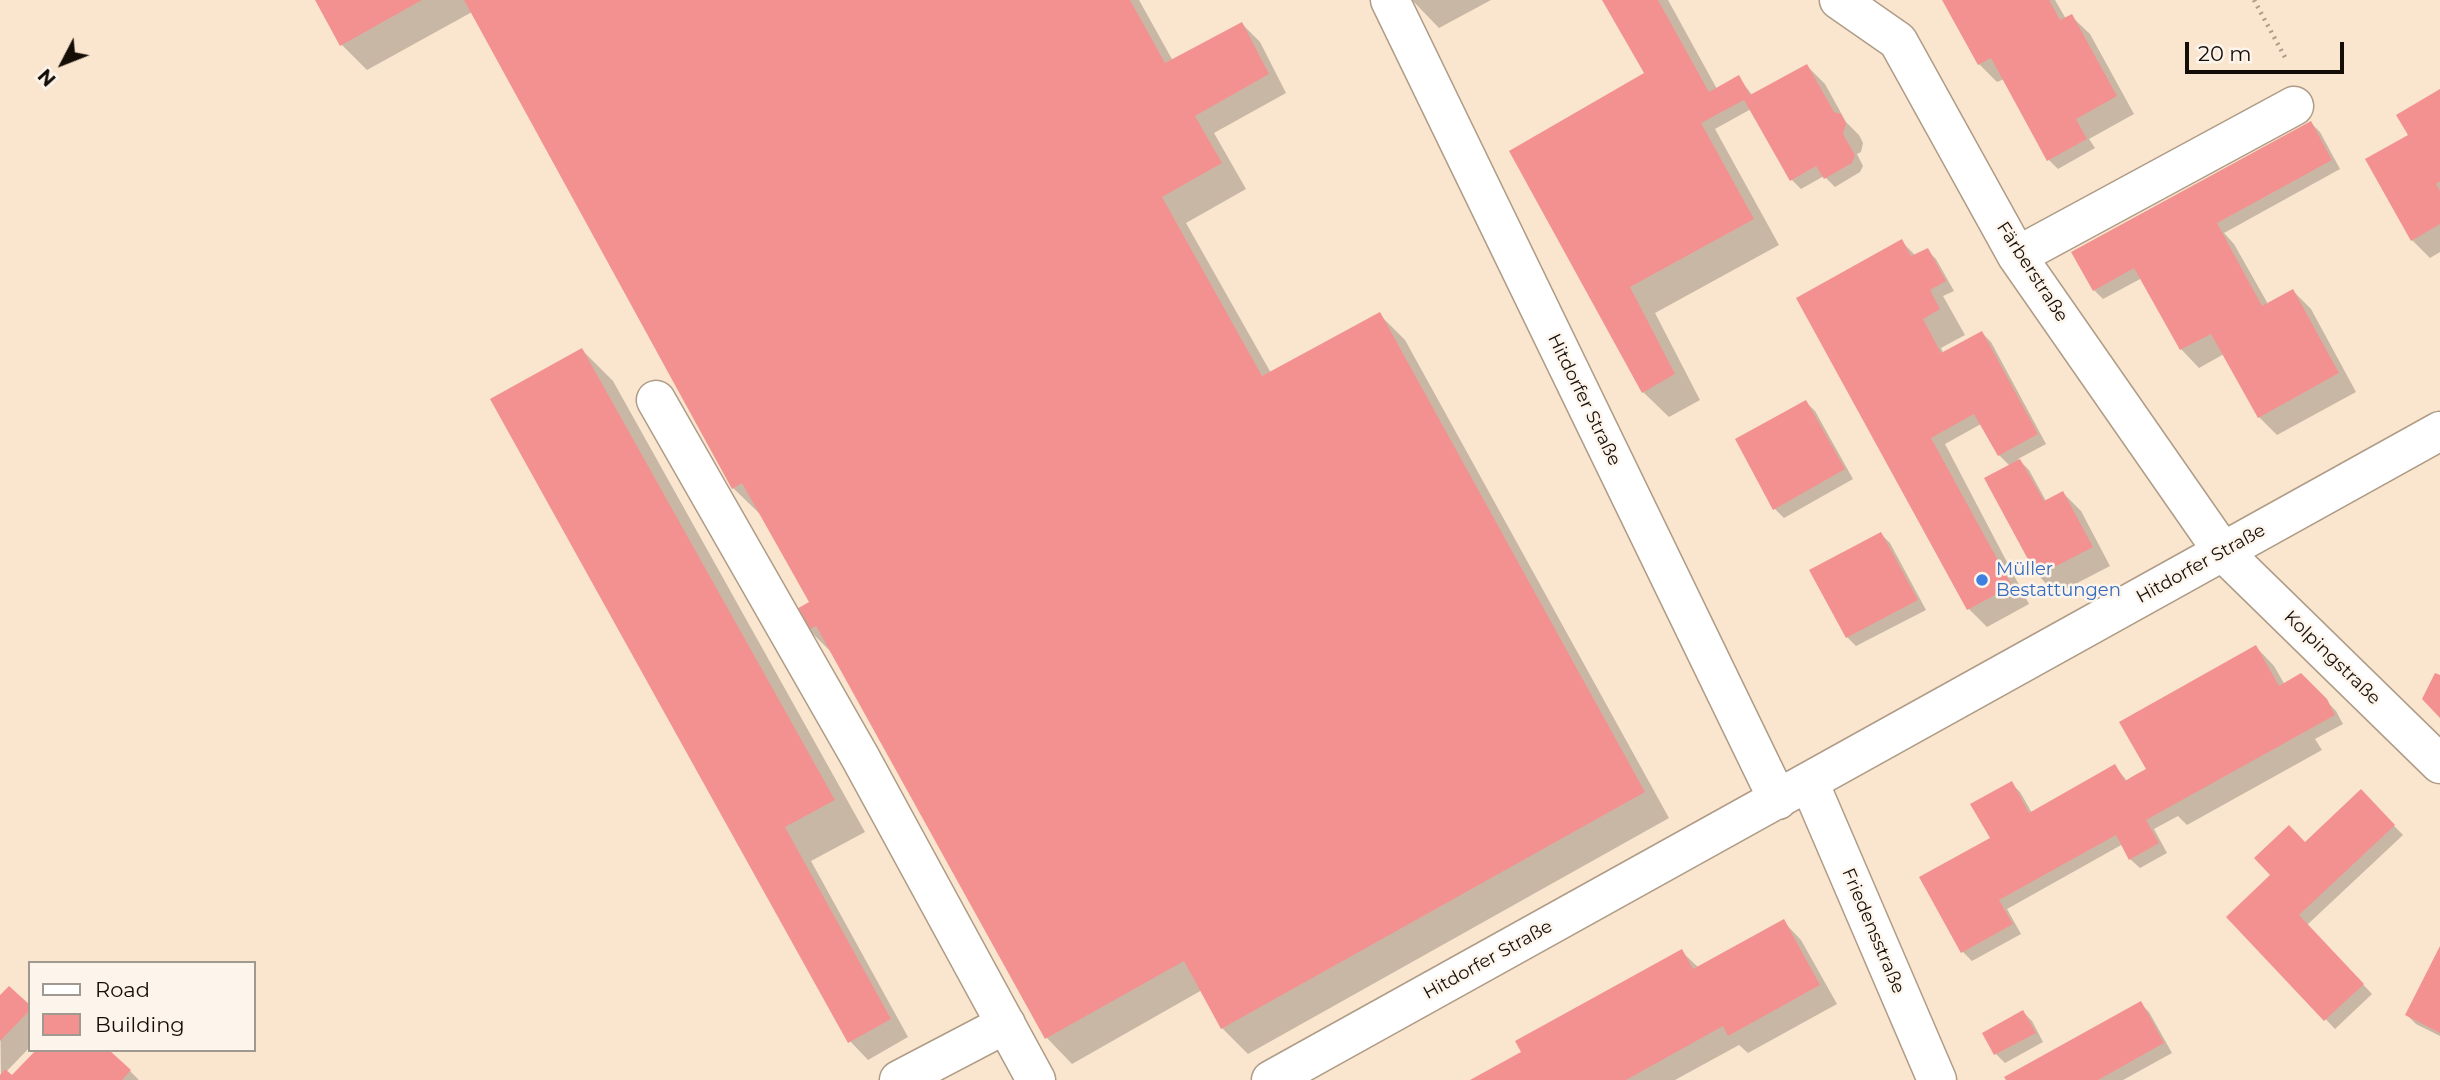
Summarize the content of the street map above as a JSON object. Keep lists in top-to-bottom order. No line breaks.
{"streets":{"street":["Färberstraße","Hitdorfer Straße","Kolpingstraße","Friedensstraße"]},"crossings":[["Färberstraße","Hitdorfer Straße"],["Färberstraße","Kolpingstraße"],["Hitdorfer Straße","Kolpingstraße"],["Hitdorfer Straße","Friedensstraße"]],"places":["Müller Bestattungen"],"legend":["Road","Building"],"scale_bar":"20 m","north":"bottom left"}
